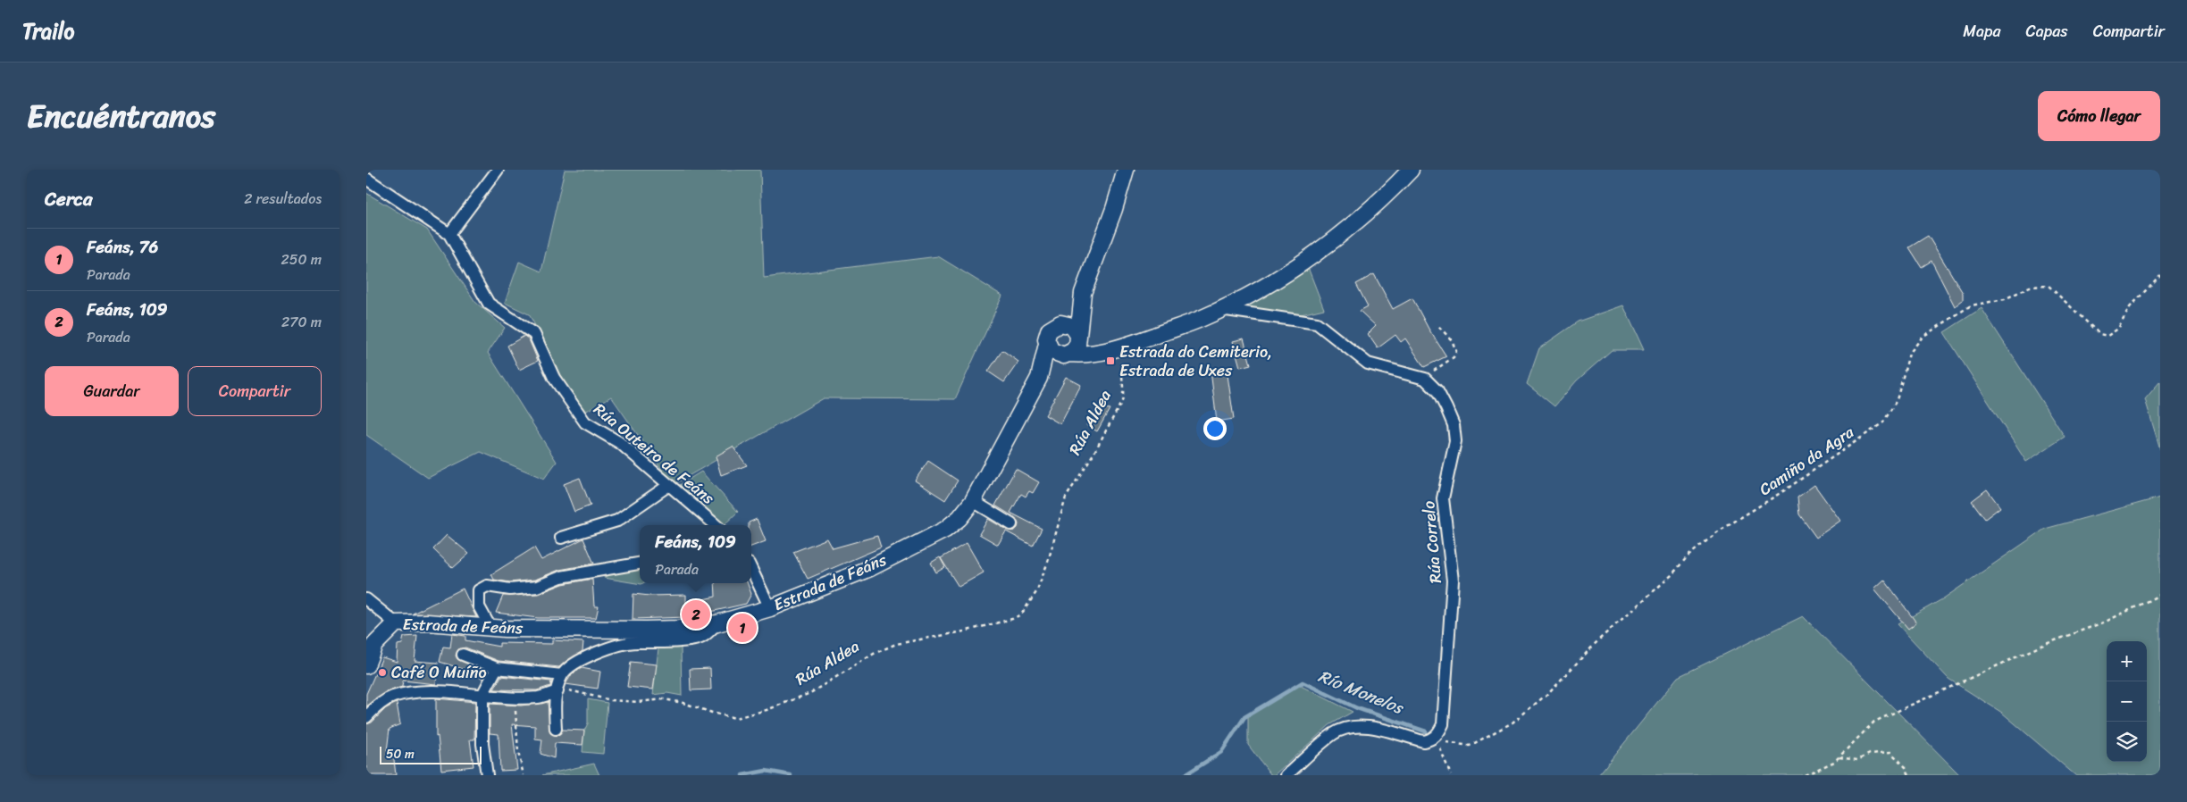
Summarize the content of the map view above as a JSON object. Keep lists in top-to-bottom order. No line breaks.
{"streets":{"street":["Rúa Outeiro de Feáns","Rúa Correlo","Estrada de Feáns"],"path":["Rúa Aldea","Camiño da Agra"]},"crossings":[["Camiño da Agra","Rúa Correlo"]],"water":["Río Monelos"],"places":{"transit":["Estrada do Cemiterio, Estrada de Uxes"],"other":["Café O Muíño"]},"scale_bar":"50 m","page":{"header":"Trailo","nav":["Mapa","Capas","Compartir"],"title":"Encuéntranos","buttons":["Cómo llegar",["Guardar","Compartir"]],"heading":["Cerca","2 resultados"],"list":[{"mark":"1","name":"Feáns, 76","note":"Parada","value":"250 m"},{"mark":"2","name":"Feáns, 109","note":"Parada","value":"270 m"}],"popup":["Feáns, 109","Parada"],"pins":["2","1"],"map_buttons":["+","−"],"scale":"50 m"}}
